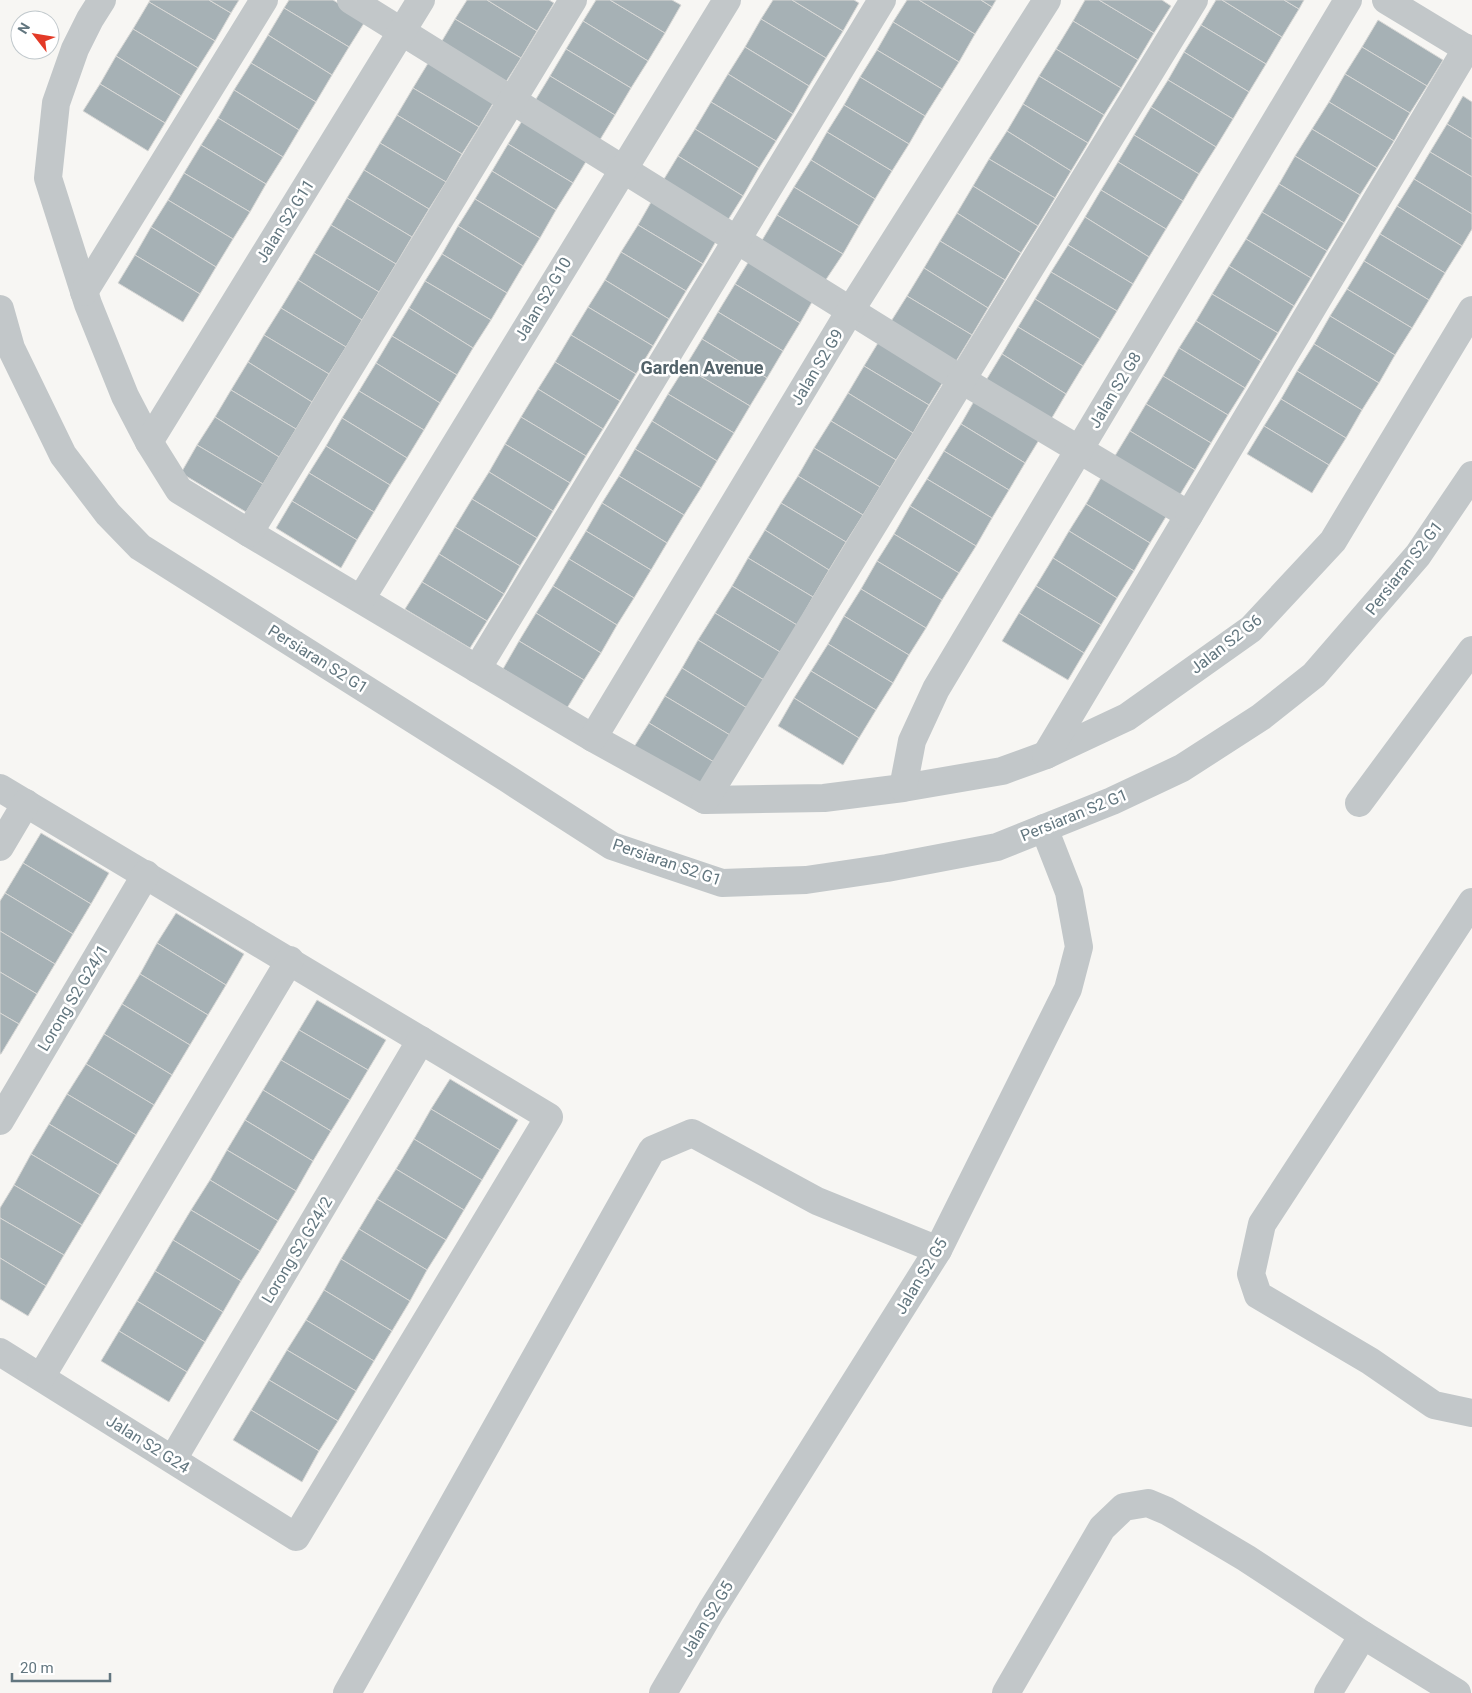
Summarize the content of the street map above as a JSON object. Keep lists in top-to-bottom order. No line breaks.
{"streets":{"street":["Jalan S2 G11","Jalan S2 G10","Jalan S2 G9","Jalan S2 G8","Persiaran S2 G1","Jalan S2 G6","Lorong S2 G24/1","Lorong S2 G24/2","Jalan S2 G5","Jalan S2 G24"]},"crossings":[["Jalan S2 G8","Jalan S2 G6"],["Persiaran S2 G1","Jalan S2 G5"],["Lorong S2 G24/2","Jalan S2 G24"]],"districts":["Garden Avenue"],"scale_bar":"20 m","north":"top left"}
